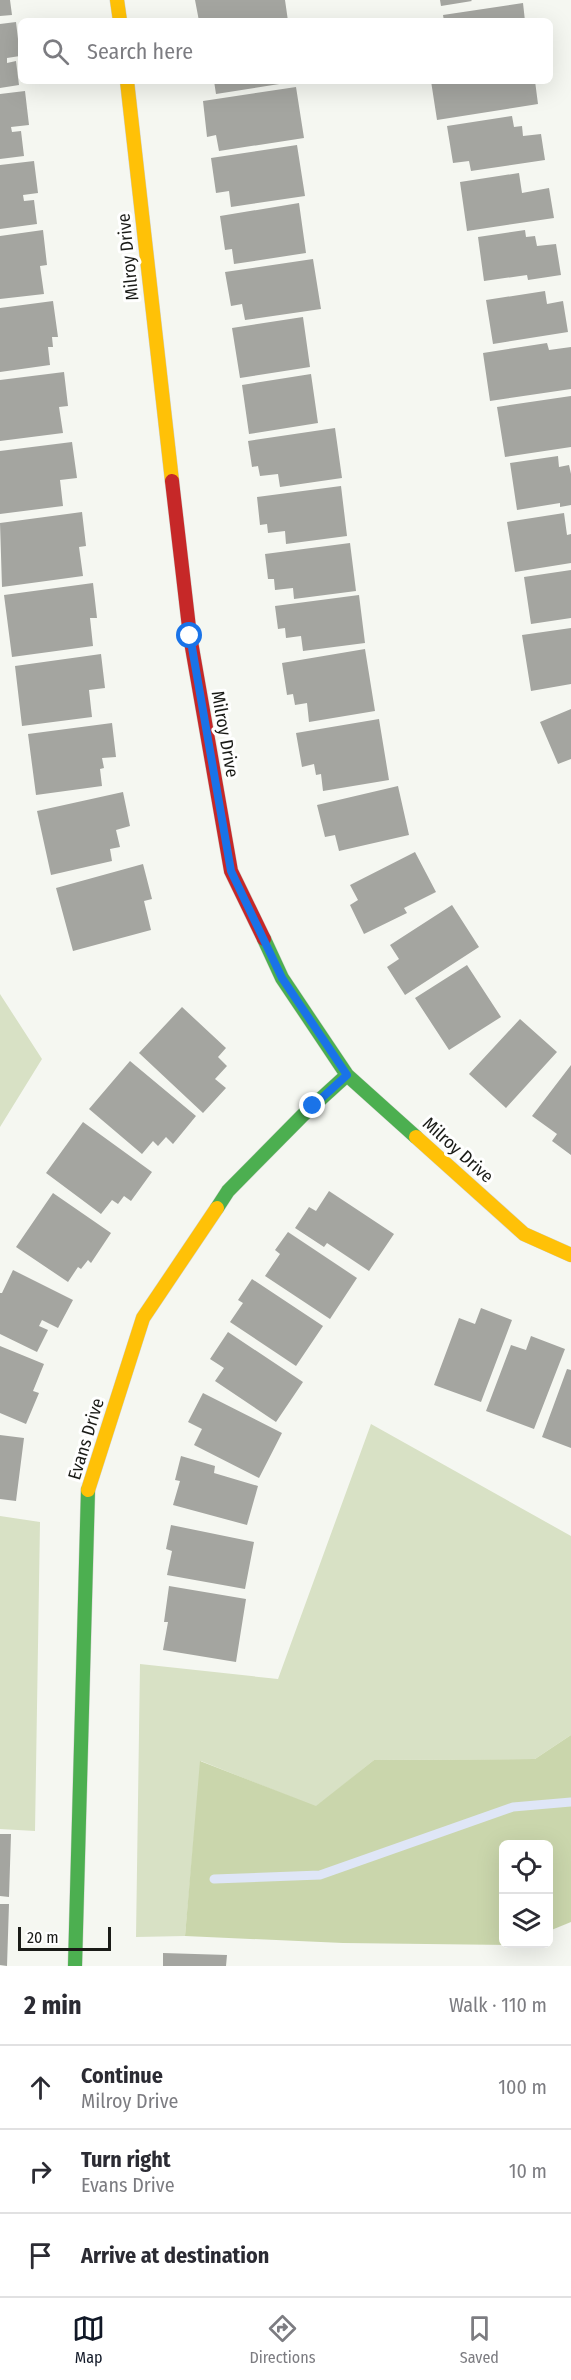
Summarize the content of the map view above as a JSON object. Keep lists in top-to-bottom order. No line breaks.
{"streets":{"street":["Milroy Drive","Evans Drive"]},"crossings":[["Milroy Drive","Evans Drive"]],"scale_bar":"20 m","page":{"search":"Search here","scale":"20 m","heading":["2 min","Walk · 110 m"],"list":[["Continue","Milroy Drive","100 m"],["Turn right","Evans Drive","10 m"],"Arrive at destination"],"nav":["Map","Directions","Saved"]}}
